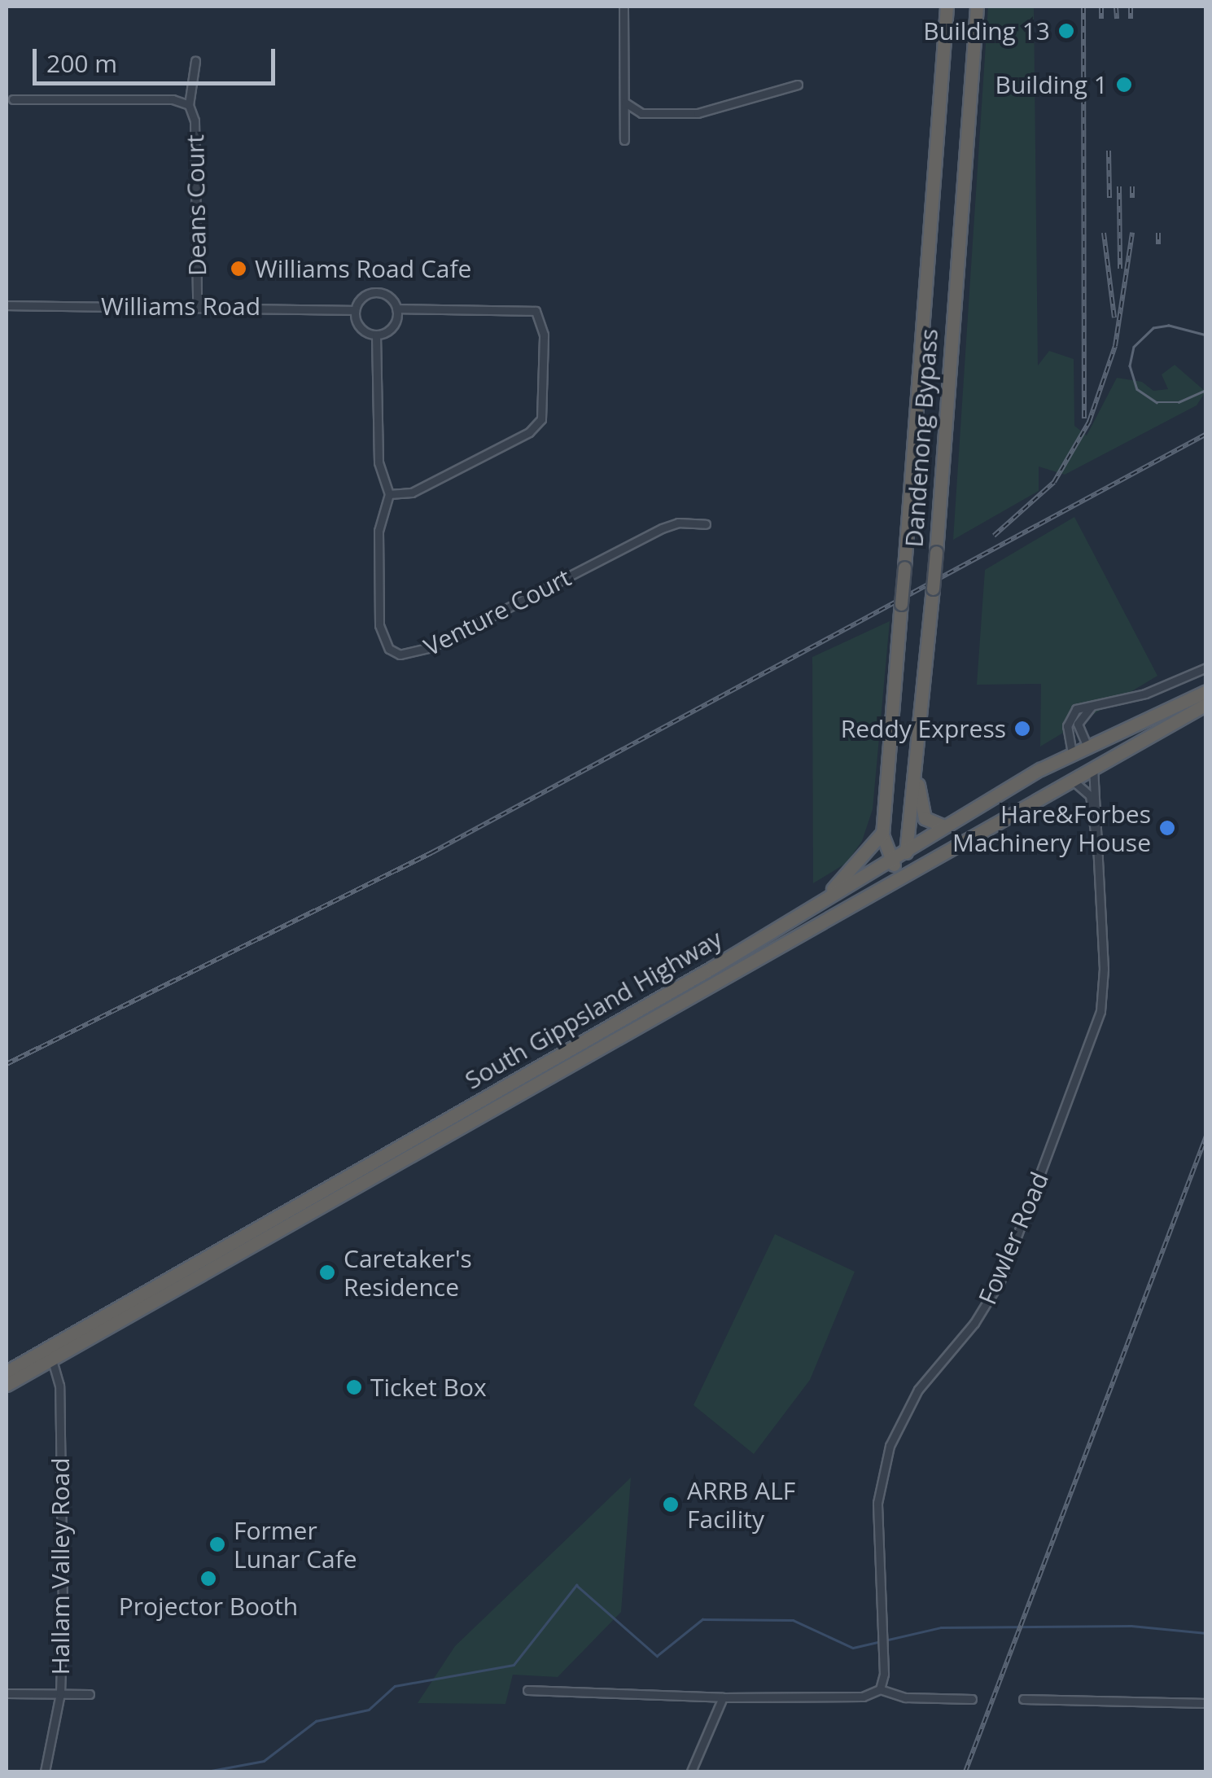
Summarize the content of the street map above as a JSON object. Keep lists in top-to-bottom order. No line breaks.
{"streets":{"highway":["Dandenong Bypass","South Gippsland Highway"],"street":["Deans Court","Williams Road","Venture Court","Fowler Road","Hallam Valley Road"]},"crossings":[["Deans Court","Williams Road"],["Dandenong Bypass","South Gippsland Highway"],["South Gippsland Highway","Fowler Road"],["South Gippsland Highway","Hallam Valley Road"]],"places":["Building 13","Building 1","Williams Road Cafe","Reddy Express","Hare&Forbes Machinery House","Caretaker's Residence","Ticket Box","ARRB ALF Facility","Former Lunar Cafe","Projector Booth"],"scale_bar":"200 m"}
